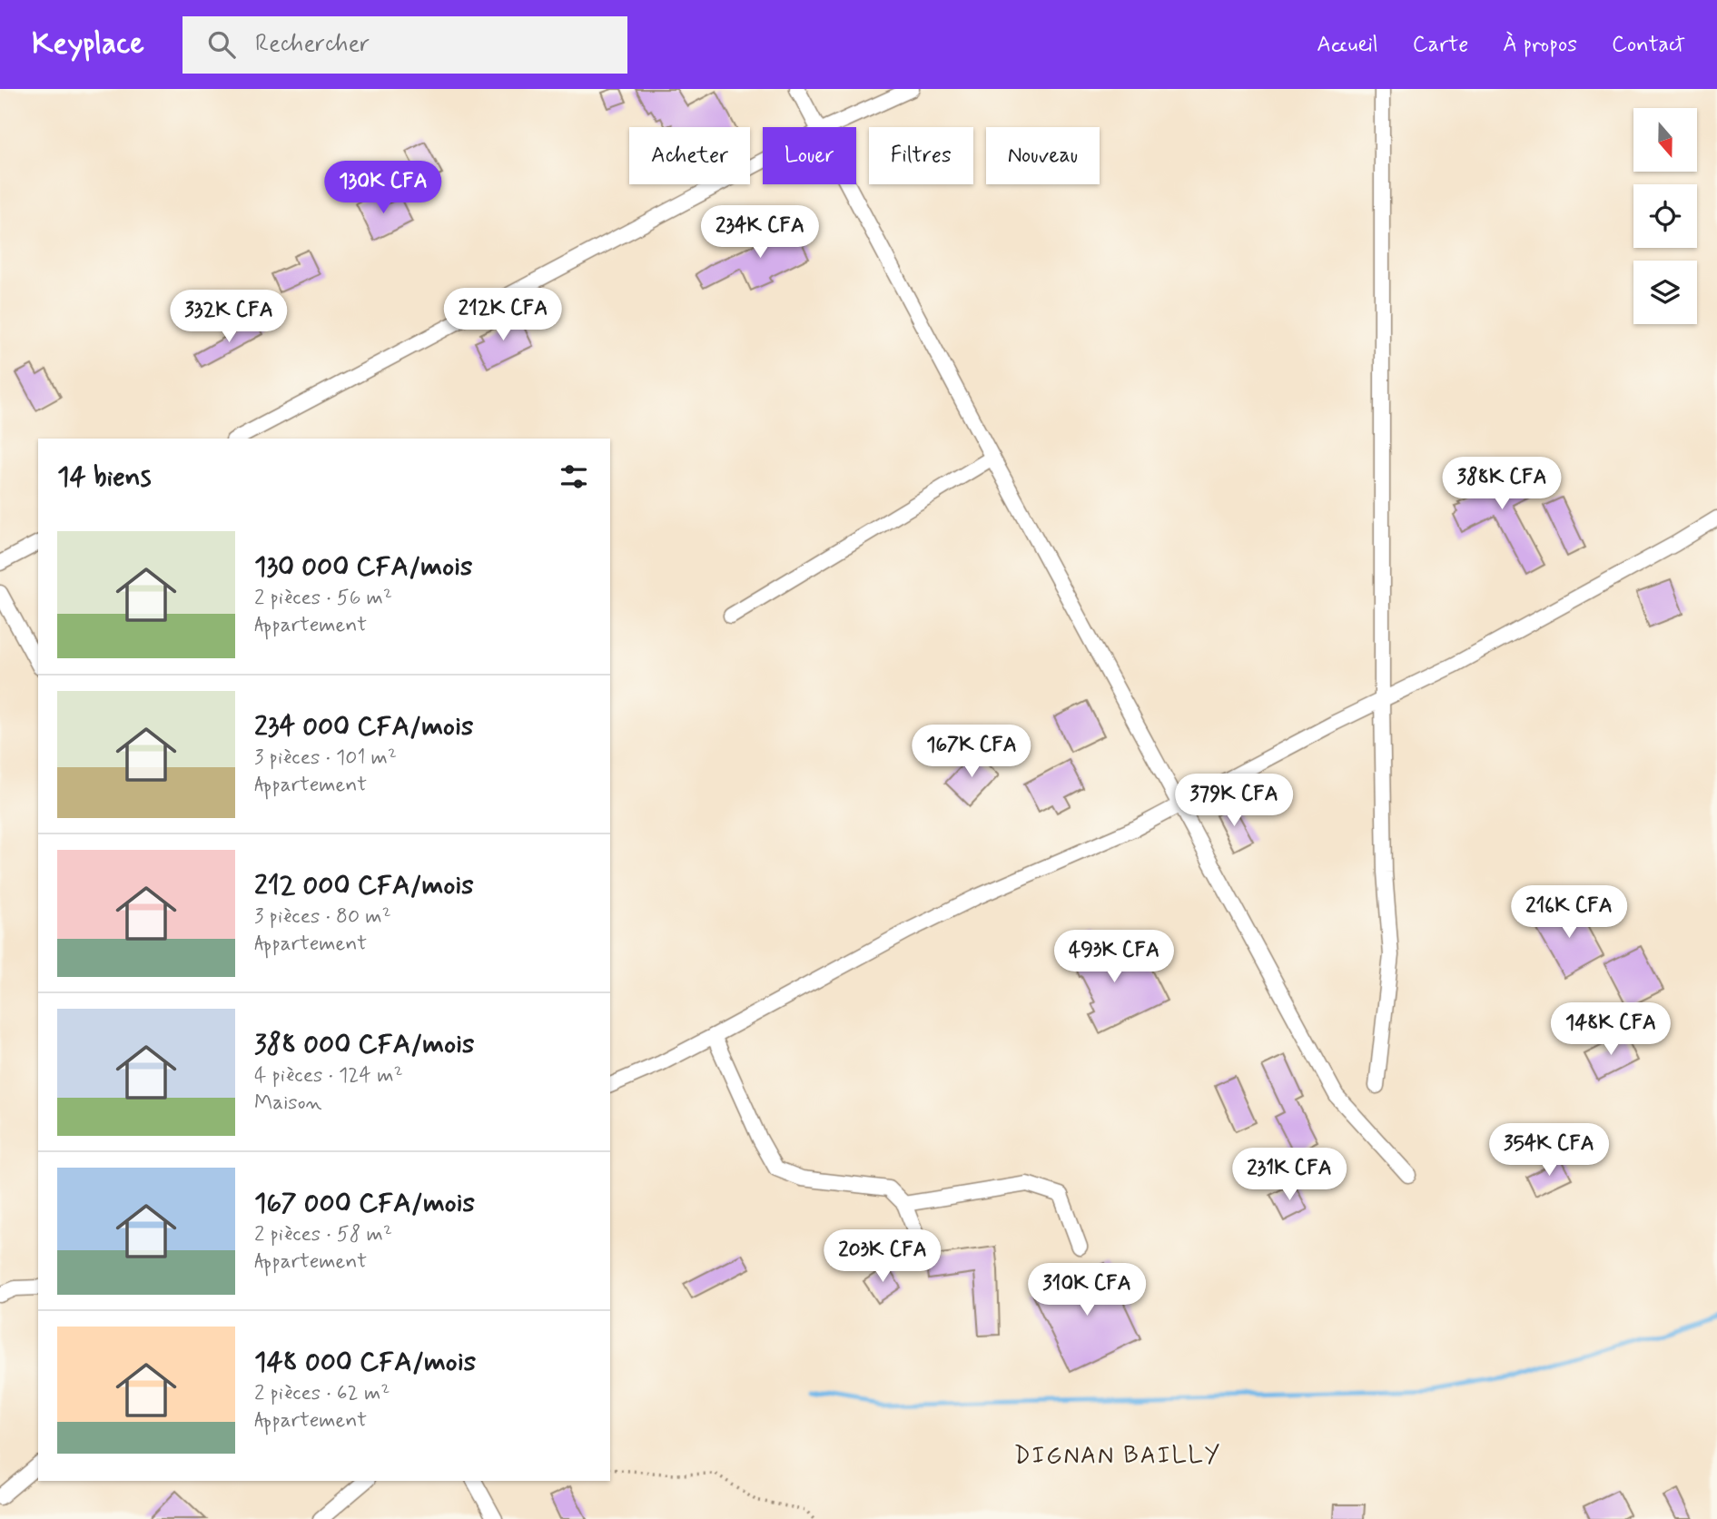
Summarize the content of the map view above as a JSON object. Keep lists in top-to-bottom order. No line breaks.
{"districts":["DIGNAN BAILLY"],"north":"bottom","page":{"header":"Keyplace","search":"Rechercher","nav":["Accueil","Carte","À propos","Contact"],"chip":["Acheter","Louer","Filtres","Nouveau"],"price":["130K CFA","234K CFA","212K CFA","332K CFA","388K CFA","167K CFA","379K CFA","216K CFA","493K CFA","148K CFA","354K CFA","231K CFA","203K CFA","310K CFA"],"heading":"14 biens","list":[{"name":"130 000 CFA/mois","note":"2 pièces · 56 m² · Appartement"},{"name":"234 000 CFA/mois","note":"3 pièces · 101 m² · Appartement"},{"name":"212 000 CFA/mois","note":"3 pièces · 80 m² · Appartement"},{"name":"388 000 CFA/mois","note":"4 pièces · 124 m² · Maison"},{"name":"167 000 CFA/mois","note":"2 pièces · 58 m² · Appartement"},{"name":"148 000 CFA/mois","note":"2 pièces · 62 m² · Appartement"}]}}
